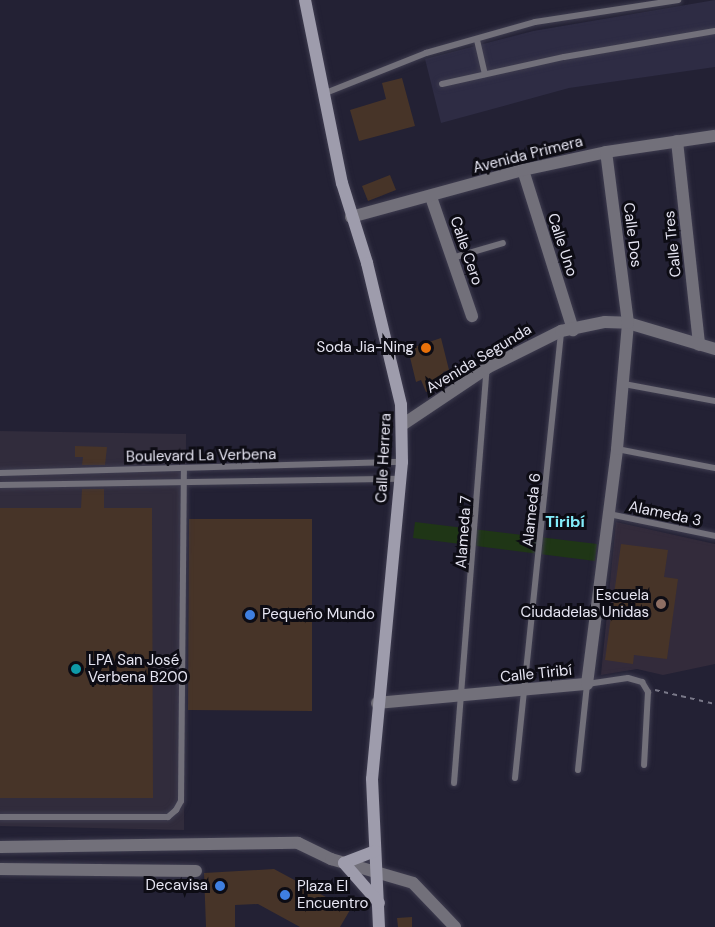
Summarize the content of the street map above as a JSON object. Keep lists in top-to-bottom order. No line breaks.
{"streets":{"street":["Avenida Primera","Calle Dos","Calle Tres","Calle Uno","Calle Cero","Avenida Segunda","Calle Herrera","Calle Tiribí"],"lane":["Boulevard La Verbena","Alameda 6","Alameda 3","Alameda 7"]},"crossings":[["Avenida Primera","Calle Dos"],["Avenida Primera","Calle Tres"],["Avenida Primera","Calle Uno"],["Avenida Primera","Calle Cero"],["Avenida Primera","Calle Herrera"],["Calle Dos","Avenida Segunda"],["Calle Dos","Calle Tiribí"],["Calle Tres","Avenida Segunda"],["Calle Uno","Avenida Segunda"],["Calle Uno","Alameda 6"],["Avenida Segunda","Calle Herrera"],["Avenida Segunda","Alameda 6"],["Avenida Segunda","Alameda 7"],["Avenida Segunda","Calle Tiribí"],["Boulevard La Verbena","Calle Herrera"],["Calle Herrera","Calle Tiribí"],["Alameda 6","Calle Tiribí"],["Alameda 3","Calle Tiribí"],["Alameda 7","Calle Tiribí"]],"districts":["Tiribí"],"places":["Soda Jia-Ning","Escuela Ciudadelas Unidas","Pequeño Mundo","LPA San José Verbena B200","Decavisa","Plaza El Encuentro"]}
